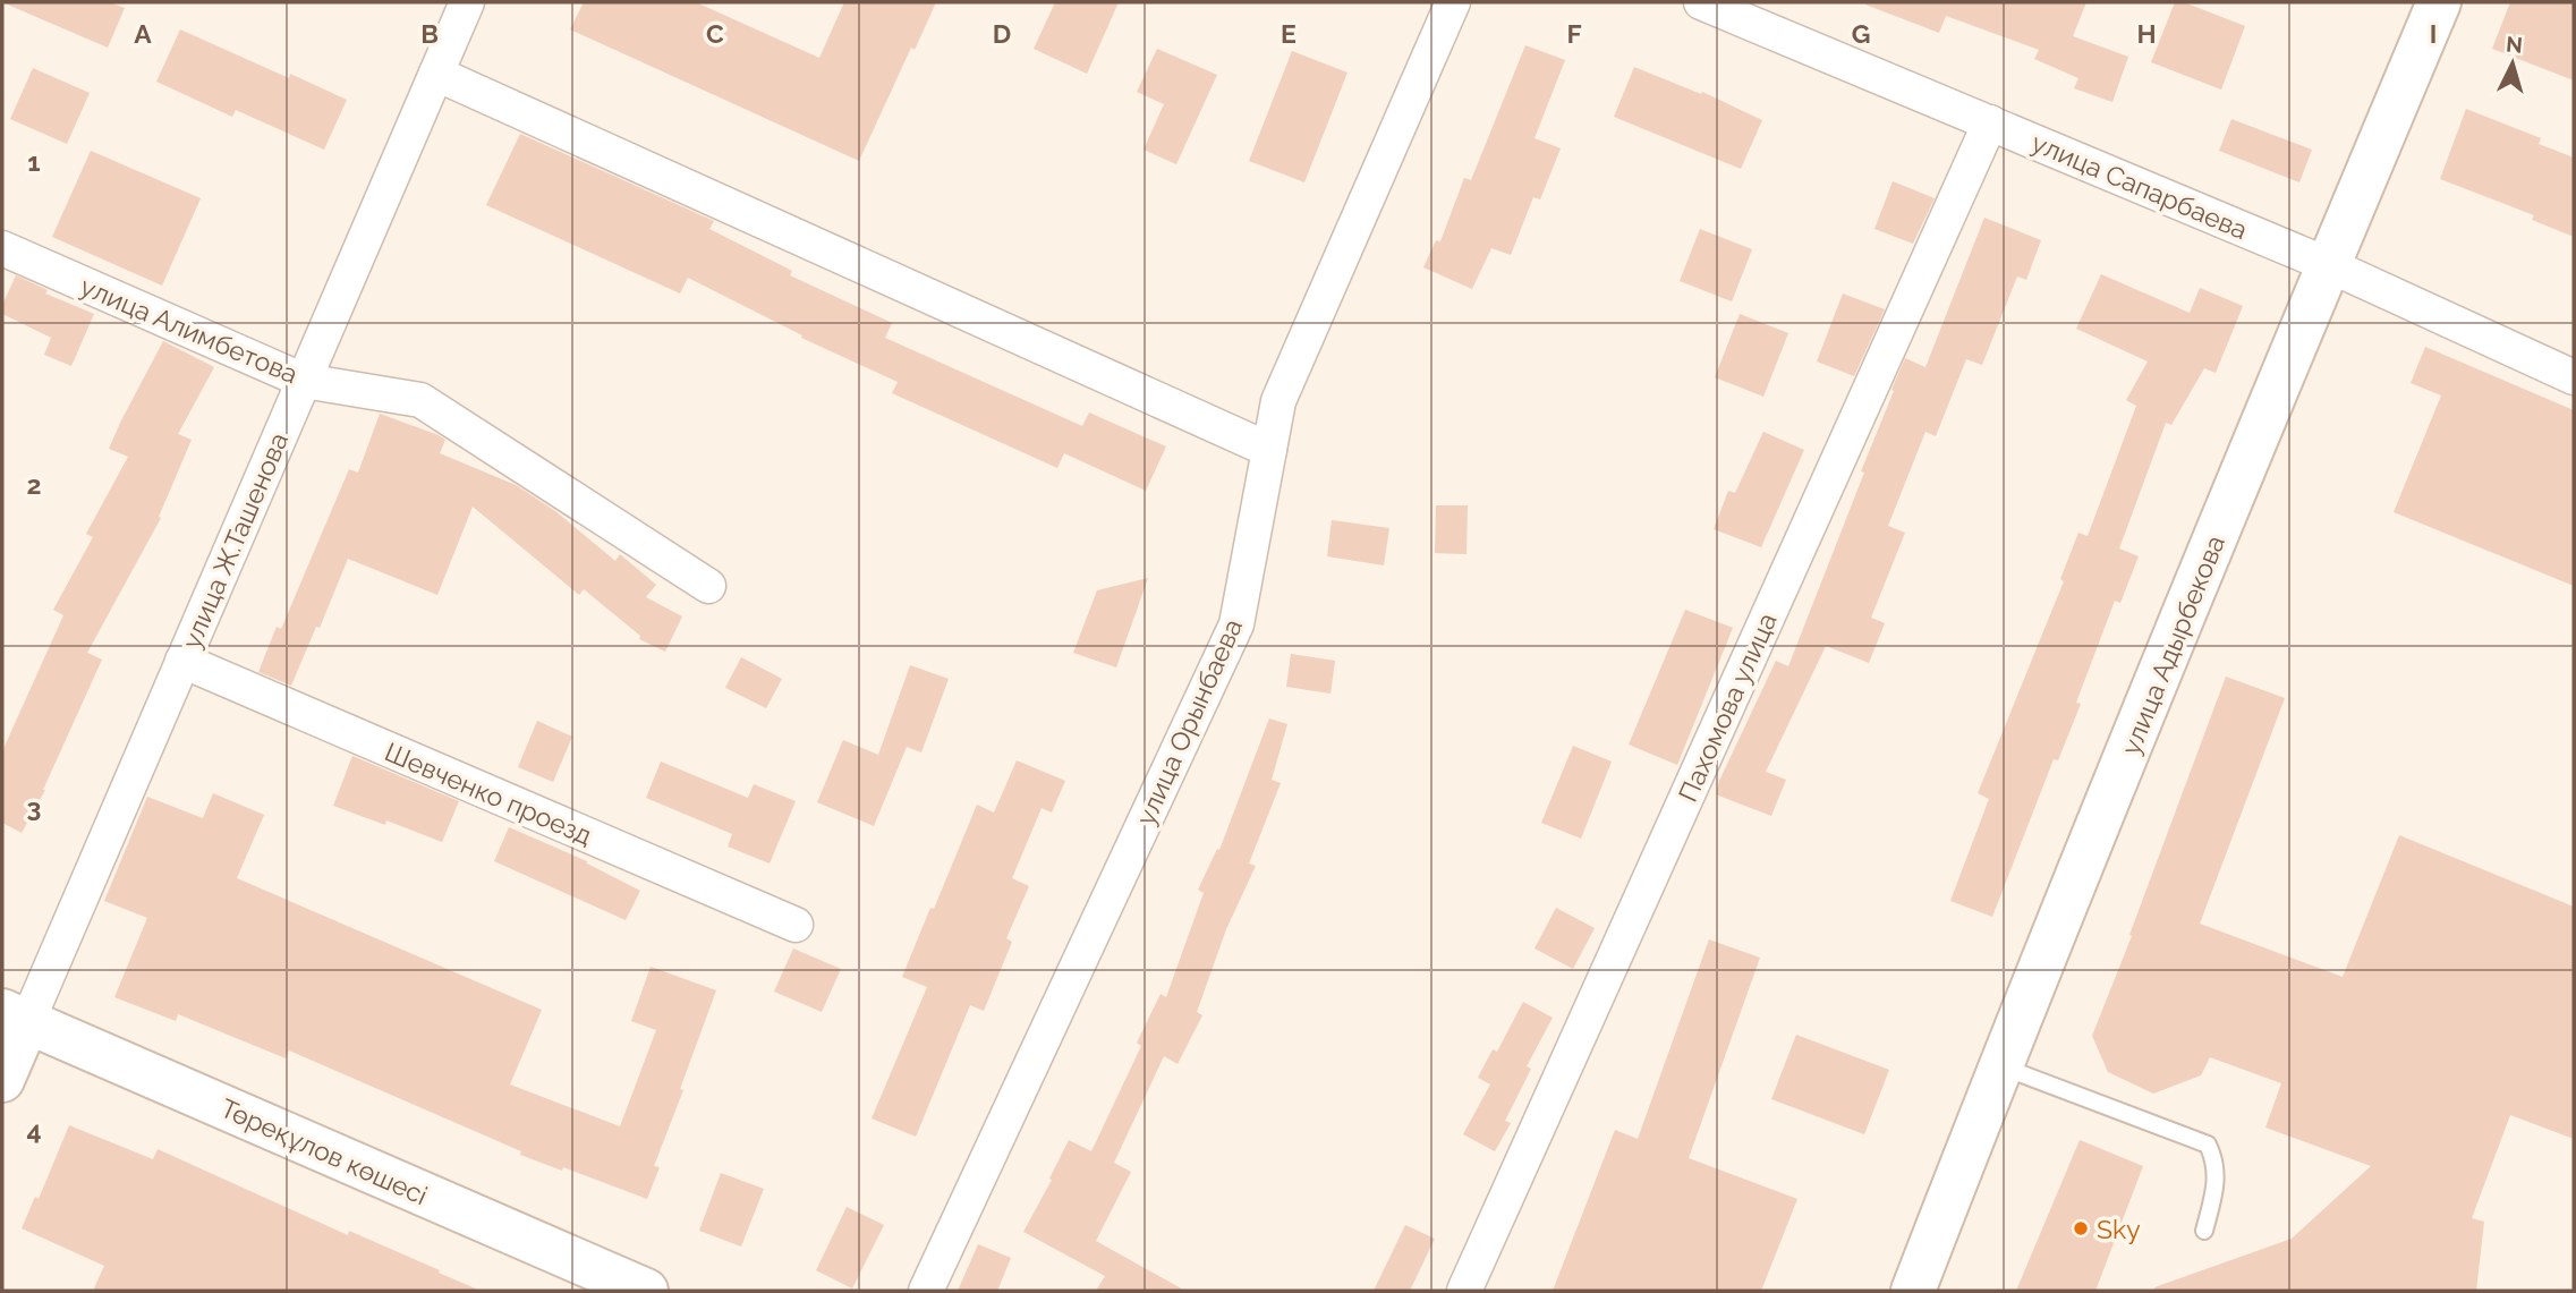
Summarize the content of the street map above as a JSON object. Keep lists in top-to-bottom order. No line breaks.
{"streets":{"main road":["улица Ж.Ташенова","улица Адырбекова","Төреқұлов көшесі"],"street":["улица Сапарбаева","улица Алимбетова","Пахомова улица","улица Орынбаева","Шевченко проезд"]},"crossings":[["улица Сапарбаева","улица Адырбекова"],["улица Сапарбаева","Пахомова улица"],["улица Алимбетова","улица Ж.Ташенова"],["улица Ж.Ташенова","Шевченко проезд"],["улица Ж.Ташенова","Төреқұлов көшесі"]],"places":["Sky"],"north":"top","grid":{"columns":["A","B","C","D","E","F","G","H","I"],"rows":["1","2","3","4"]}}
